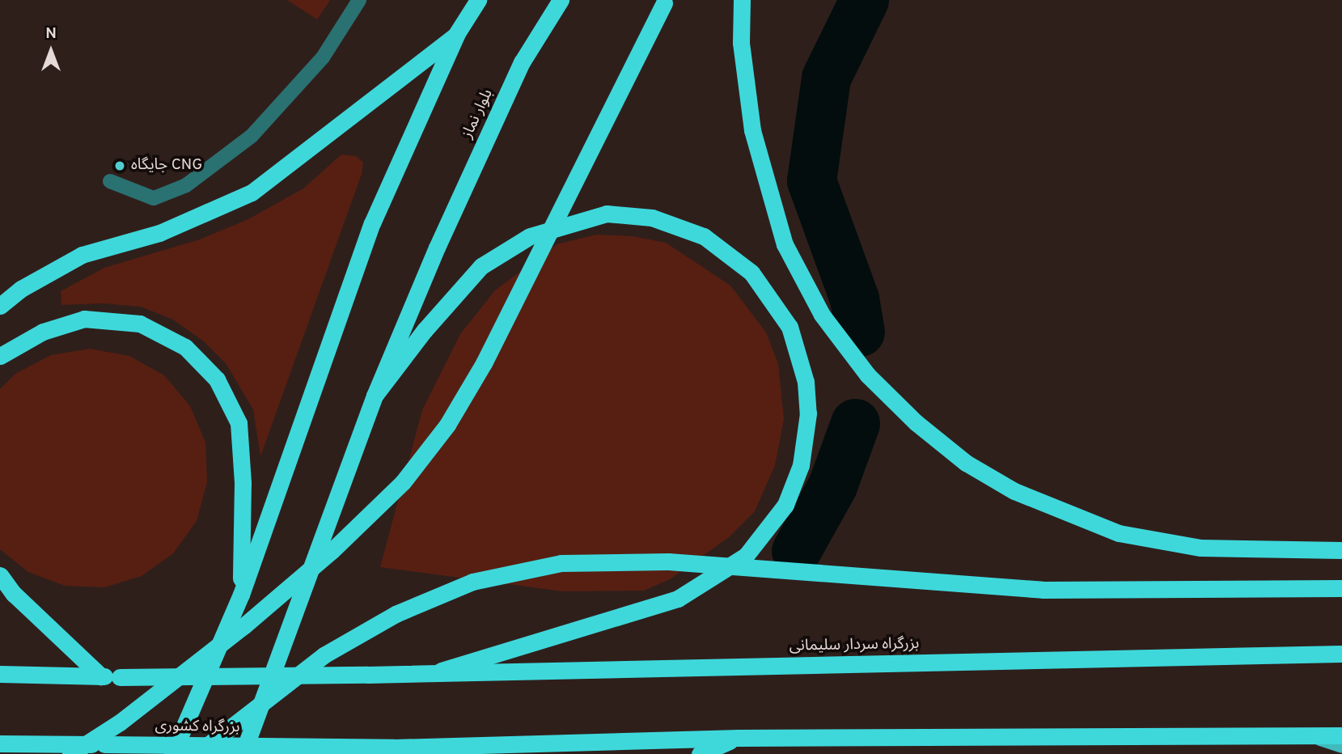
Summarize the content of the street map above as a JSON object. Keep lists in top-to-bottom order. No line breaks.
{"streets":{"highway":["بلوار نماز","بزرگراه سردار سلیمانی","بزرگراه کشوری"]},"places":["جایگاه CNG"],"north":"top"}
